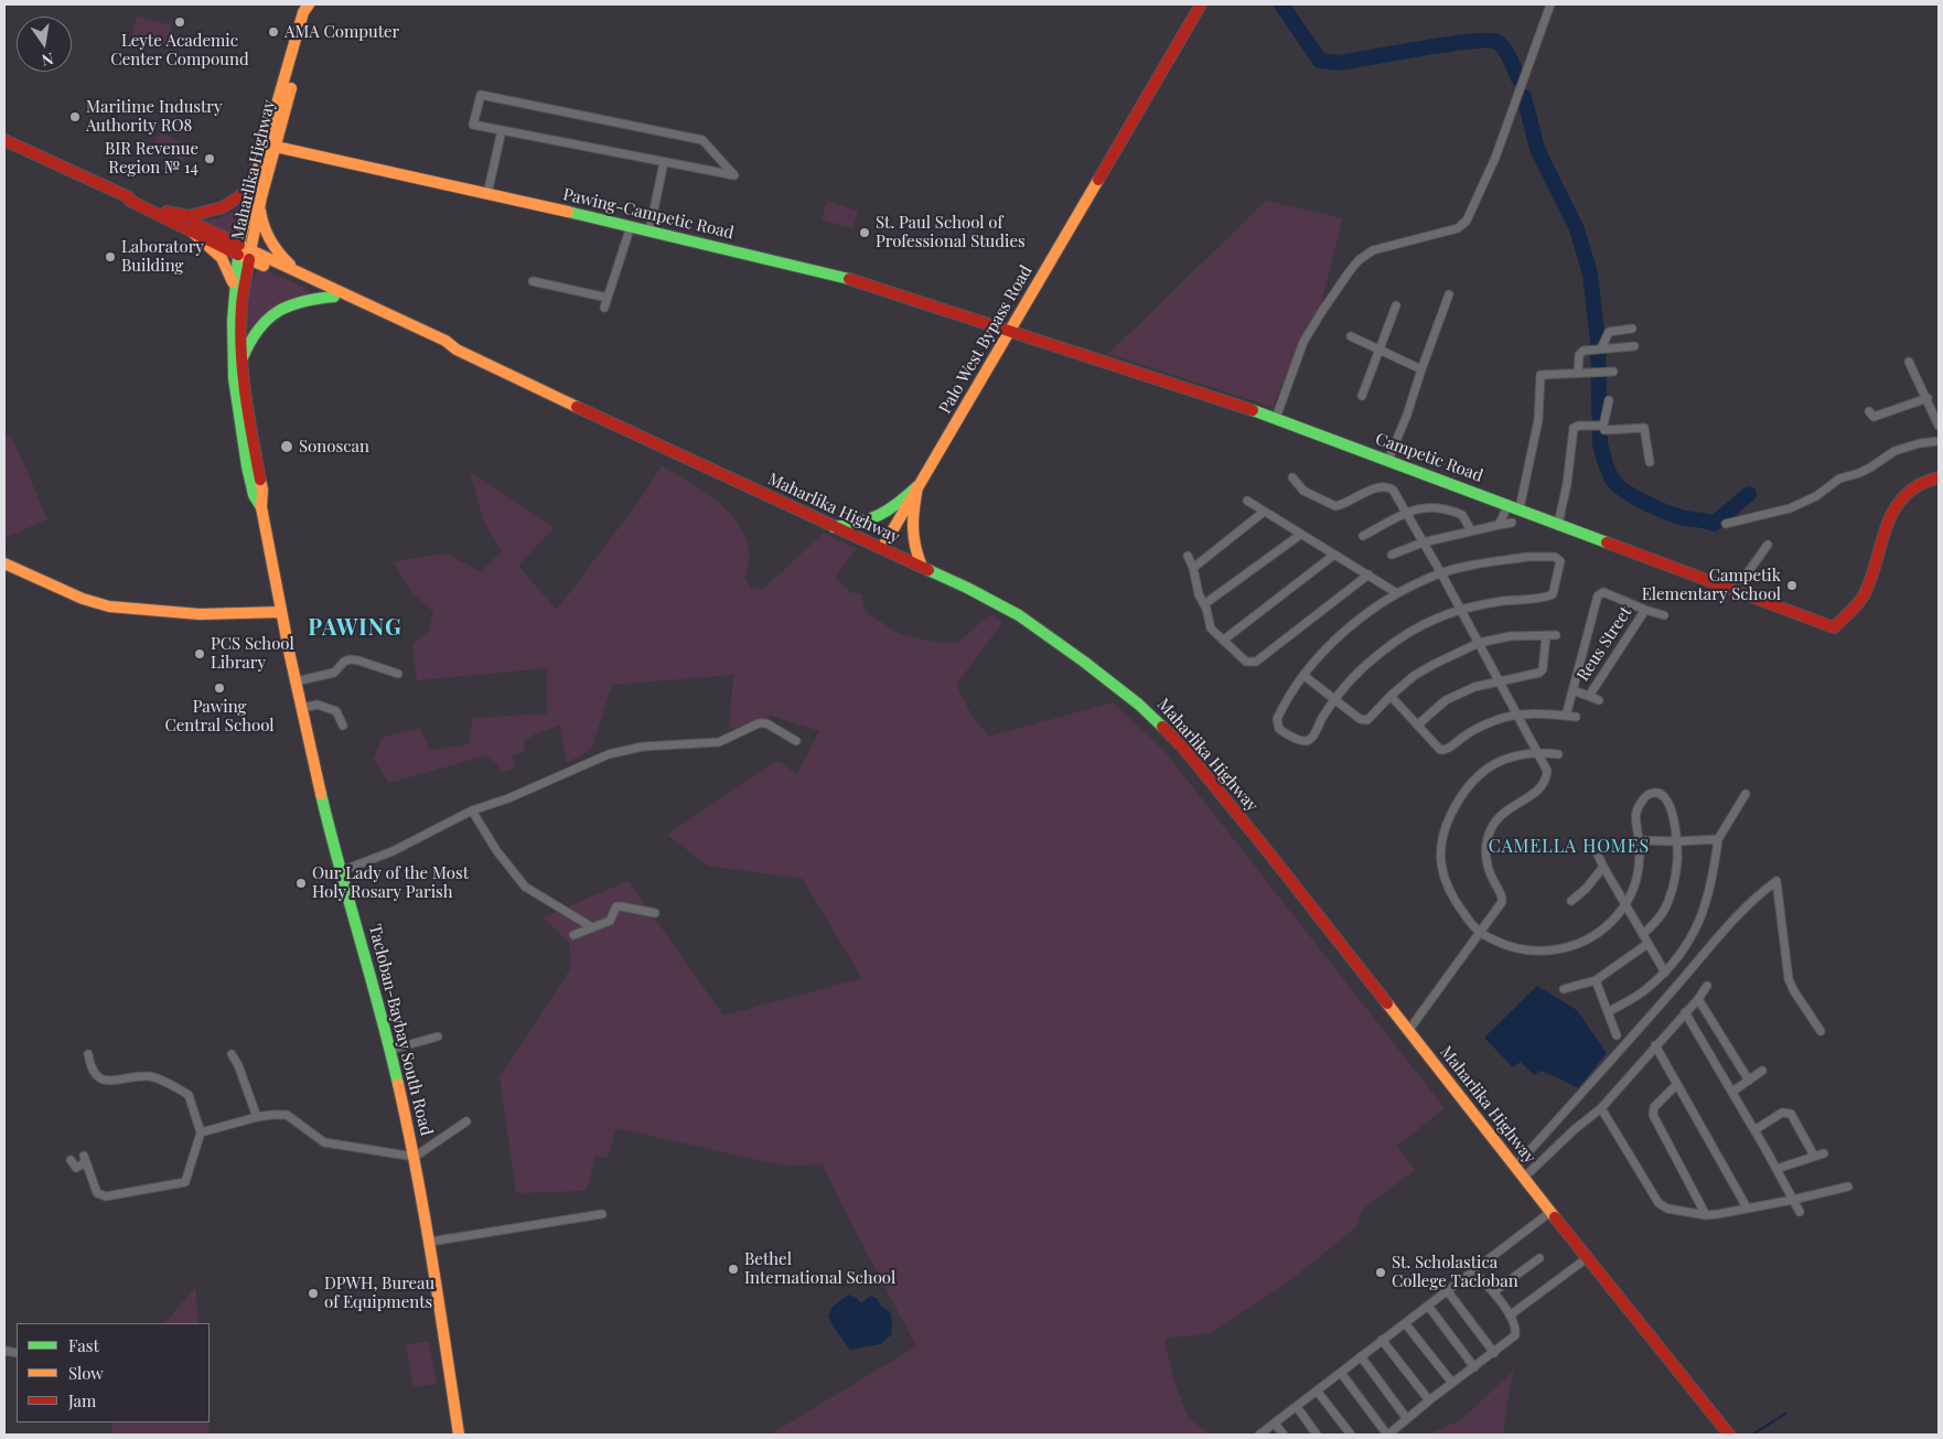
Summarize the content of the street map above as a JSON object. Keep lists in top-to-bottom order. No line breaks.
{"streets":{"main road":["Maharlika Highway","Pawing-Campetic Road","Palo West Bypass Road","Campetic Road","Tacloban-Baybay South Road"],"street":["Reus Street"]},"crossings":[["Maharlika Highway","Pawing-Campetic Road"],["Maharlika Highway","Palo West Bypass Road"],["Maharlika Highway","Tacloban-Baybay South Road"],["Pawing-Campetic Road","Palo West Bypass Road"],["Pawing-Campetic Road","Campetic Road"],["Palo West Bypass Road","Campetic Road"]],"districts":["PAWING","CAMELLA HOMES"],"places":["Leyte Academic Center Compound","AMA Computer","Maritime Industry Authority RO8","BIR Revenue Region № 14","St. Paul School of Professional Studies","Laboratory Building","Sonoscan","Campetik Elementary School","PCS School Library","Pawing Central School","Our Lady of the Most Holy Rosary Parish","Bethel International School","St. Scholastica College Tacloban","DPWH, Bureau of Equipments"],"legend":["Fast","Slow","Jam"],"north":"bottom"}
